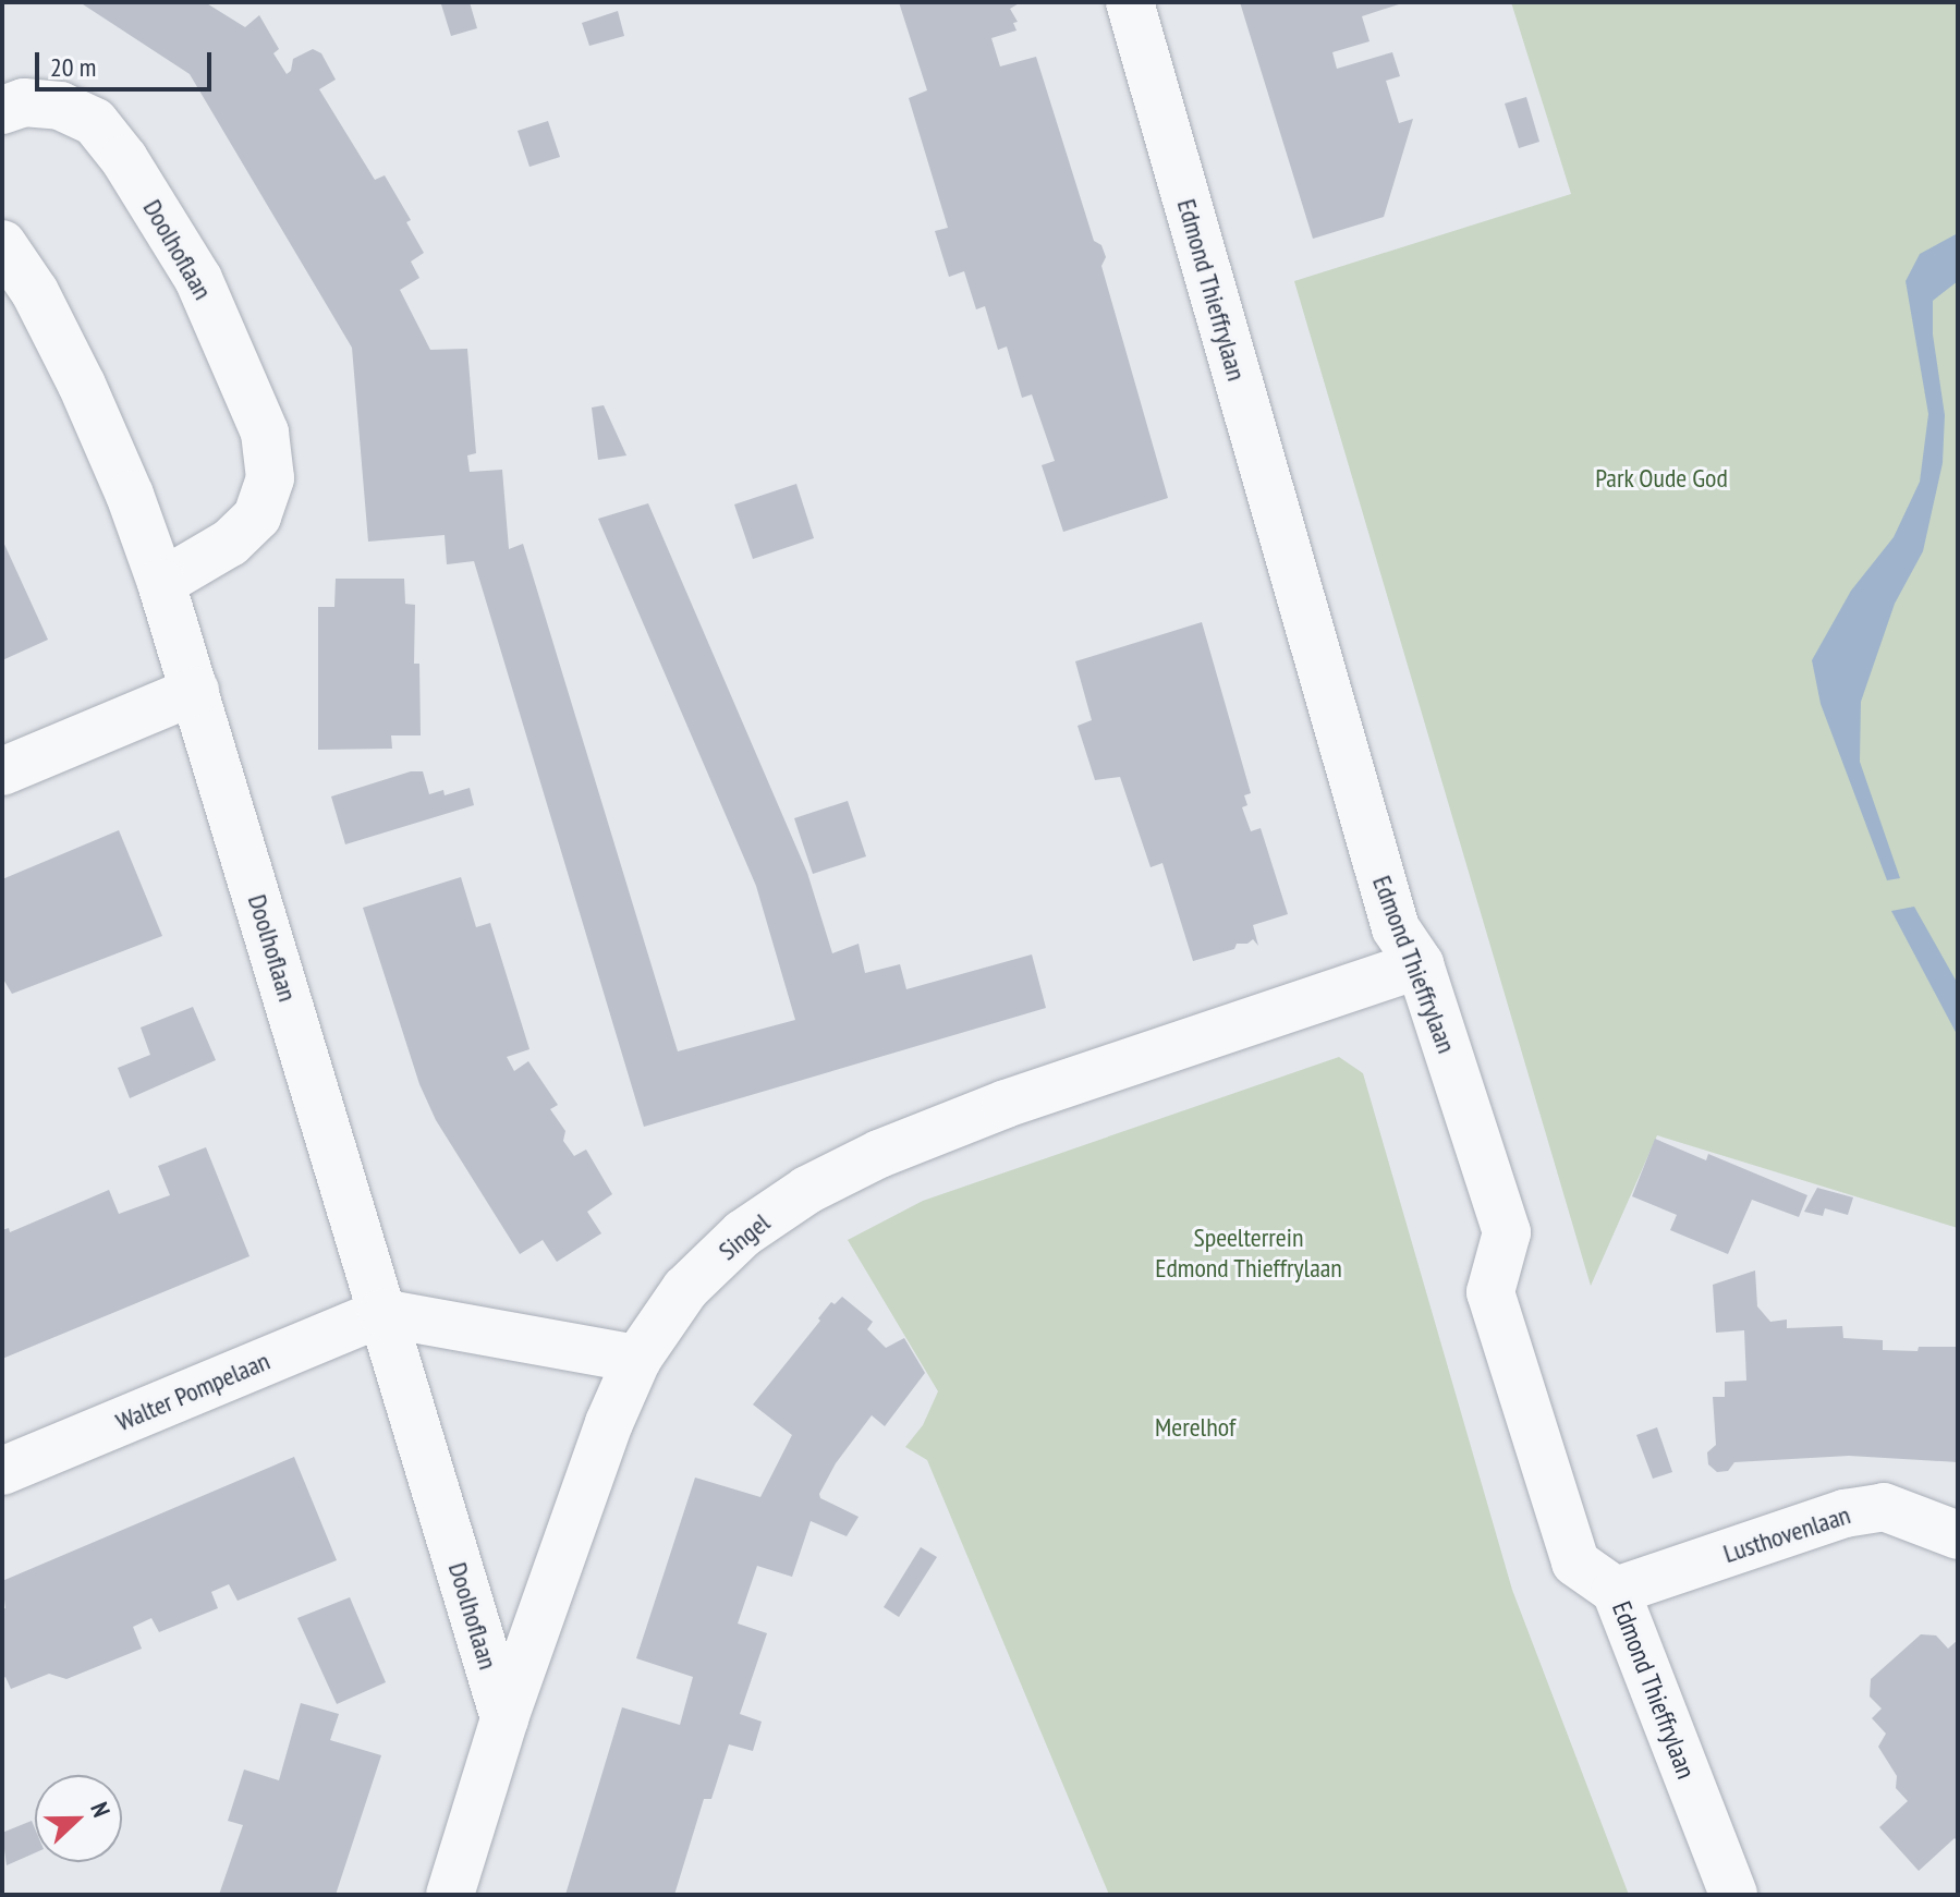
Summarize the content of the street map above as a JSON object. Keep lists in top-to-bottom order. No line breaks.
{"streets":{"street":["Doolhoflaan","Edmond Thieffrylaan","Singel","Walter Pompelaan","Lusthovenlaan"]},"crossings":[["Doolhoflaan","Singel"],["Doolhoflaan","Walter Pompelaan"],["Edmond Thieffrylaan","Singel"],["Edmond Thieffrylaan","Lusthovenlaan"]],"parks":["Park Oude God","Speelterrein Edmond Thieffrylaan","Merelhof"],"scale_bar":"20 m","north":"right"}
